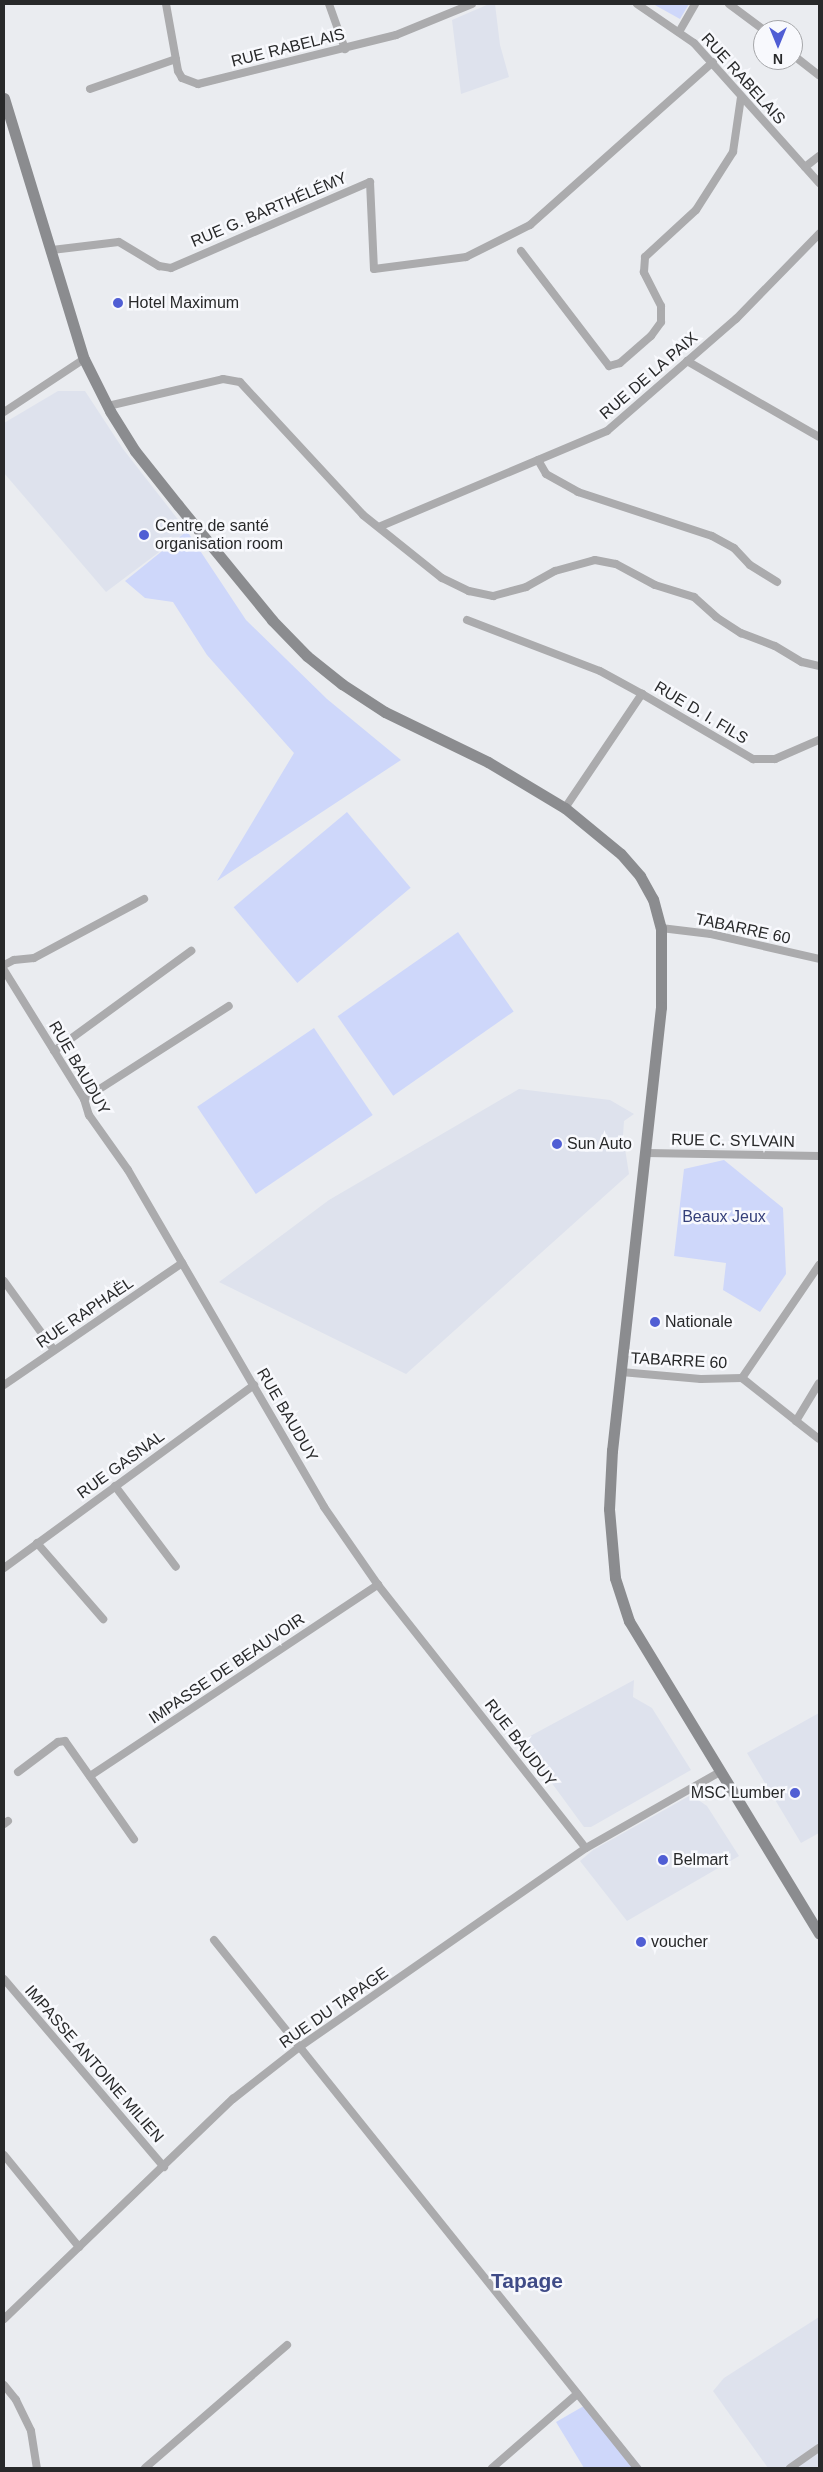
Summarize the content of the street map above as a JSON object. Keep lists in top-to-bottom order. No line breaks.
{"streets":{"street":["RUE RABELAIS","RUE G. BARTHÉLÉMY","RUE DE LA PAIX","RUE D. I. FILS","TABARRE 60","RUE BAUDUY","RUE C. SYLVAIN","RUE RAPHAËL","RUE GASNAL","IMPASSE DE BEAUVOIR","RUE DU TAPAGE","IMPASSE ANTOINE MILIEN"]},"crossings":[["RUE RABELAIS","RUE G. BARTHÉLÉMY"],["RUE BAUDUY","RUE RAPHAËL"],["RUE BAUDUY","RUE GASNAL"],["RUE BAUDUY","IMPASSE DE BEAUVOIR"],["RUE BAUDUY","RUE DU TAPAGE"],["RUE DU TAPAGE","IMPASSE ANTOINE MILIEN"]],"districts":["Tapage"],"parks":["Beaux Jeux"],"places":["Hotel Maximum","Centre de santé organisation room","Sun Auto","Nationale","MSC Lumber","Belmart","voucher"],"north":"bottom"}
